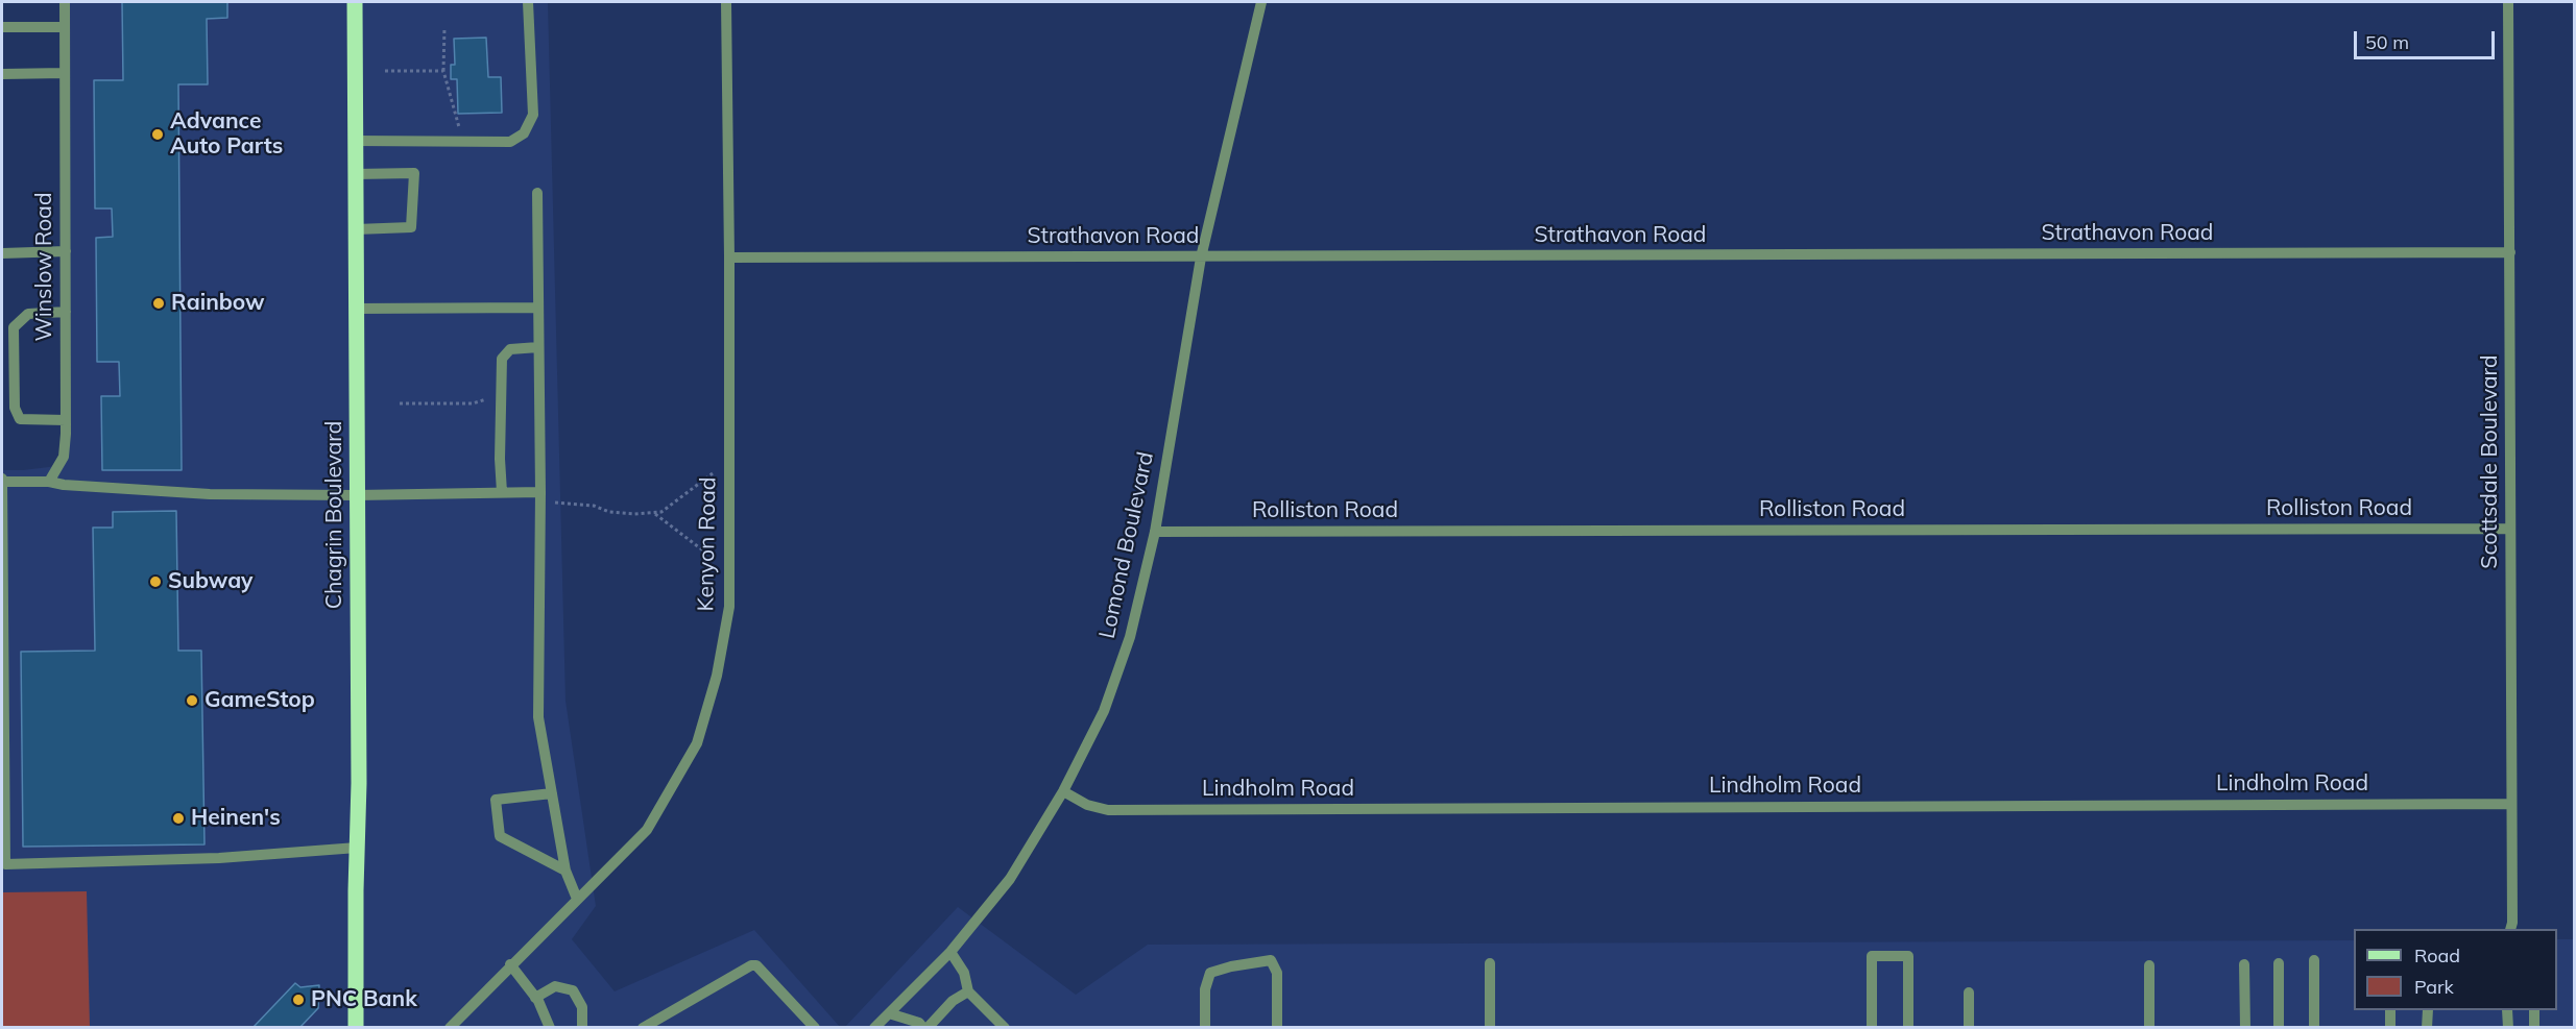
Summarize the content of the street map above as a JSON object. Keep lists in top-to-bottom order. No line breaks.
{"streets":{"main road":["Chagrin Boulevard"],"street":["Strathavon Road","Winslow Road","Scottsdale Boulevard","Rolliston Road","Kenyon Road","Lomond Boulevard","Lindholm Road"]},"crossings":[["Strathavon Road","Scottsdale Boulevard"],["Strathavon Road","Kenyon Road"],["Strathavon Road","Lomond Boulevard"],["Scottsdale Boulevard","Rolliston Road"],["Scottsdale Boulevard","Lindholm Road"],["Rolliston Road","Lomond Boulevard"],["Lomond Boulevard","Lindholm Road"]],"places":["Advance Auto Parts","Rainbow","Subway","GameStop","Heinen's","PNC Bank"],"legend":["Road","Park"],"scale_bar":"50 m"}
